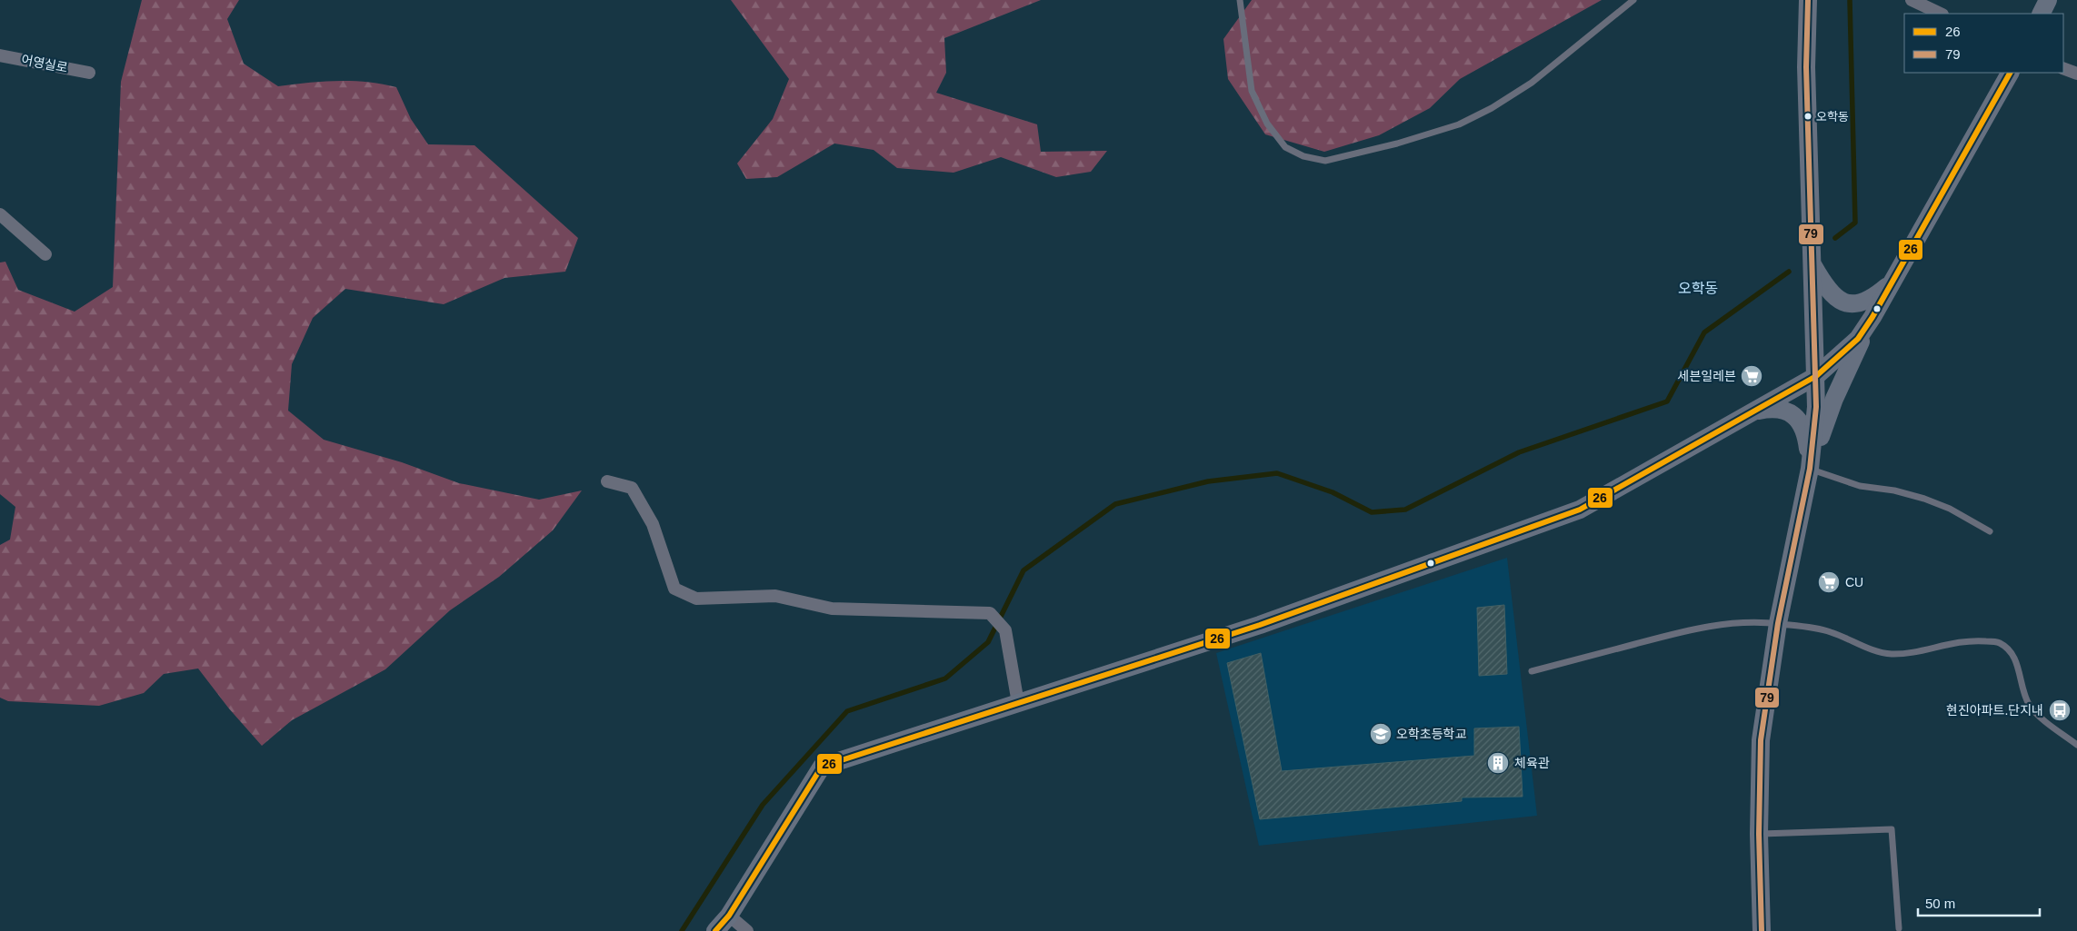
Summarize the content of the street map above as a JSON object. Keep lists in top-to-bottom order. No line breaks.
{"streets":{"street":["어영실로"]},"districts":["오학동"],"places":{"other":["오학동"],"supermarket":["세븐일레븐","CU"],"bus stop":["현진아파트.단지내"],"school or university":["오학초등학교"],"building":["체육관"]},"lines":["transit line 79","transit line 26"],"legend":["26","79"],"scale_bar":"50 m"}
